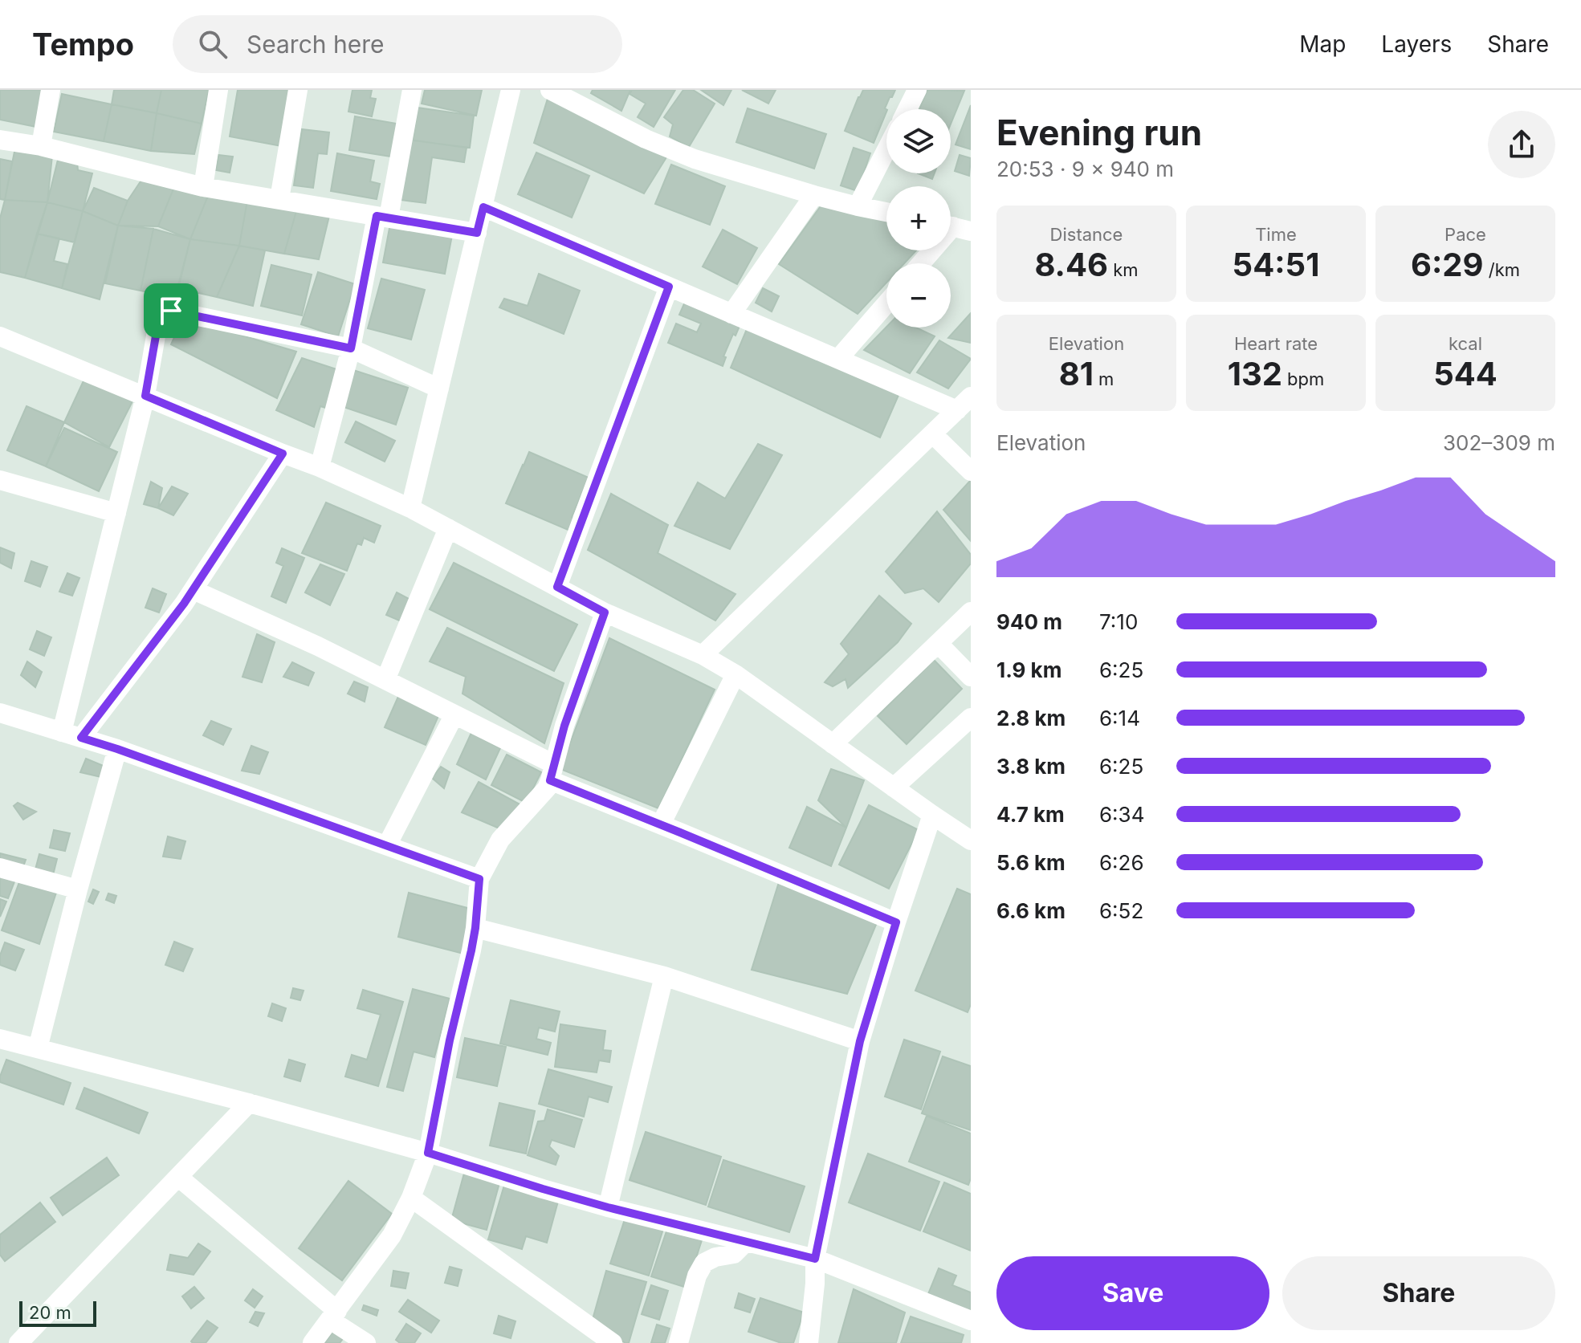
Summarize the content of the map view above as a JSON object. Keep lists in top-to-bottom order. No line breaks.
{"scale_bar":"20 m","page":{"header":"Tempo","search":"Search here","nav":["Map","Layers","Share"],"heading":["Evening run","20:53 · 9 × 940 m"],"map_buttons":["+","−"],"stats":[["Distance","8.46 km"],["Time","54:51"],["Pace","6:29 /km"],["Elevation","81 m"],["Heart rate","132 bpm"],["kcal","544"]],"chart":["Elevation","302–309 m"],"list":[{"name":"940 m","note":"7:10"},{"name":"1.9 km","note":"6:25"},{"name":"2.8 km","note":"6:14"},{"name":"3.8 km","note":"6:25"},{"name":"4.7 km","note":"6:34"},{"name":"5.6 km","note":"6:26"},{"name":"6.6 km","note":"6:52"}],"buttons":["Save","Share"],"scale":"20 m"}}
